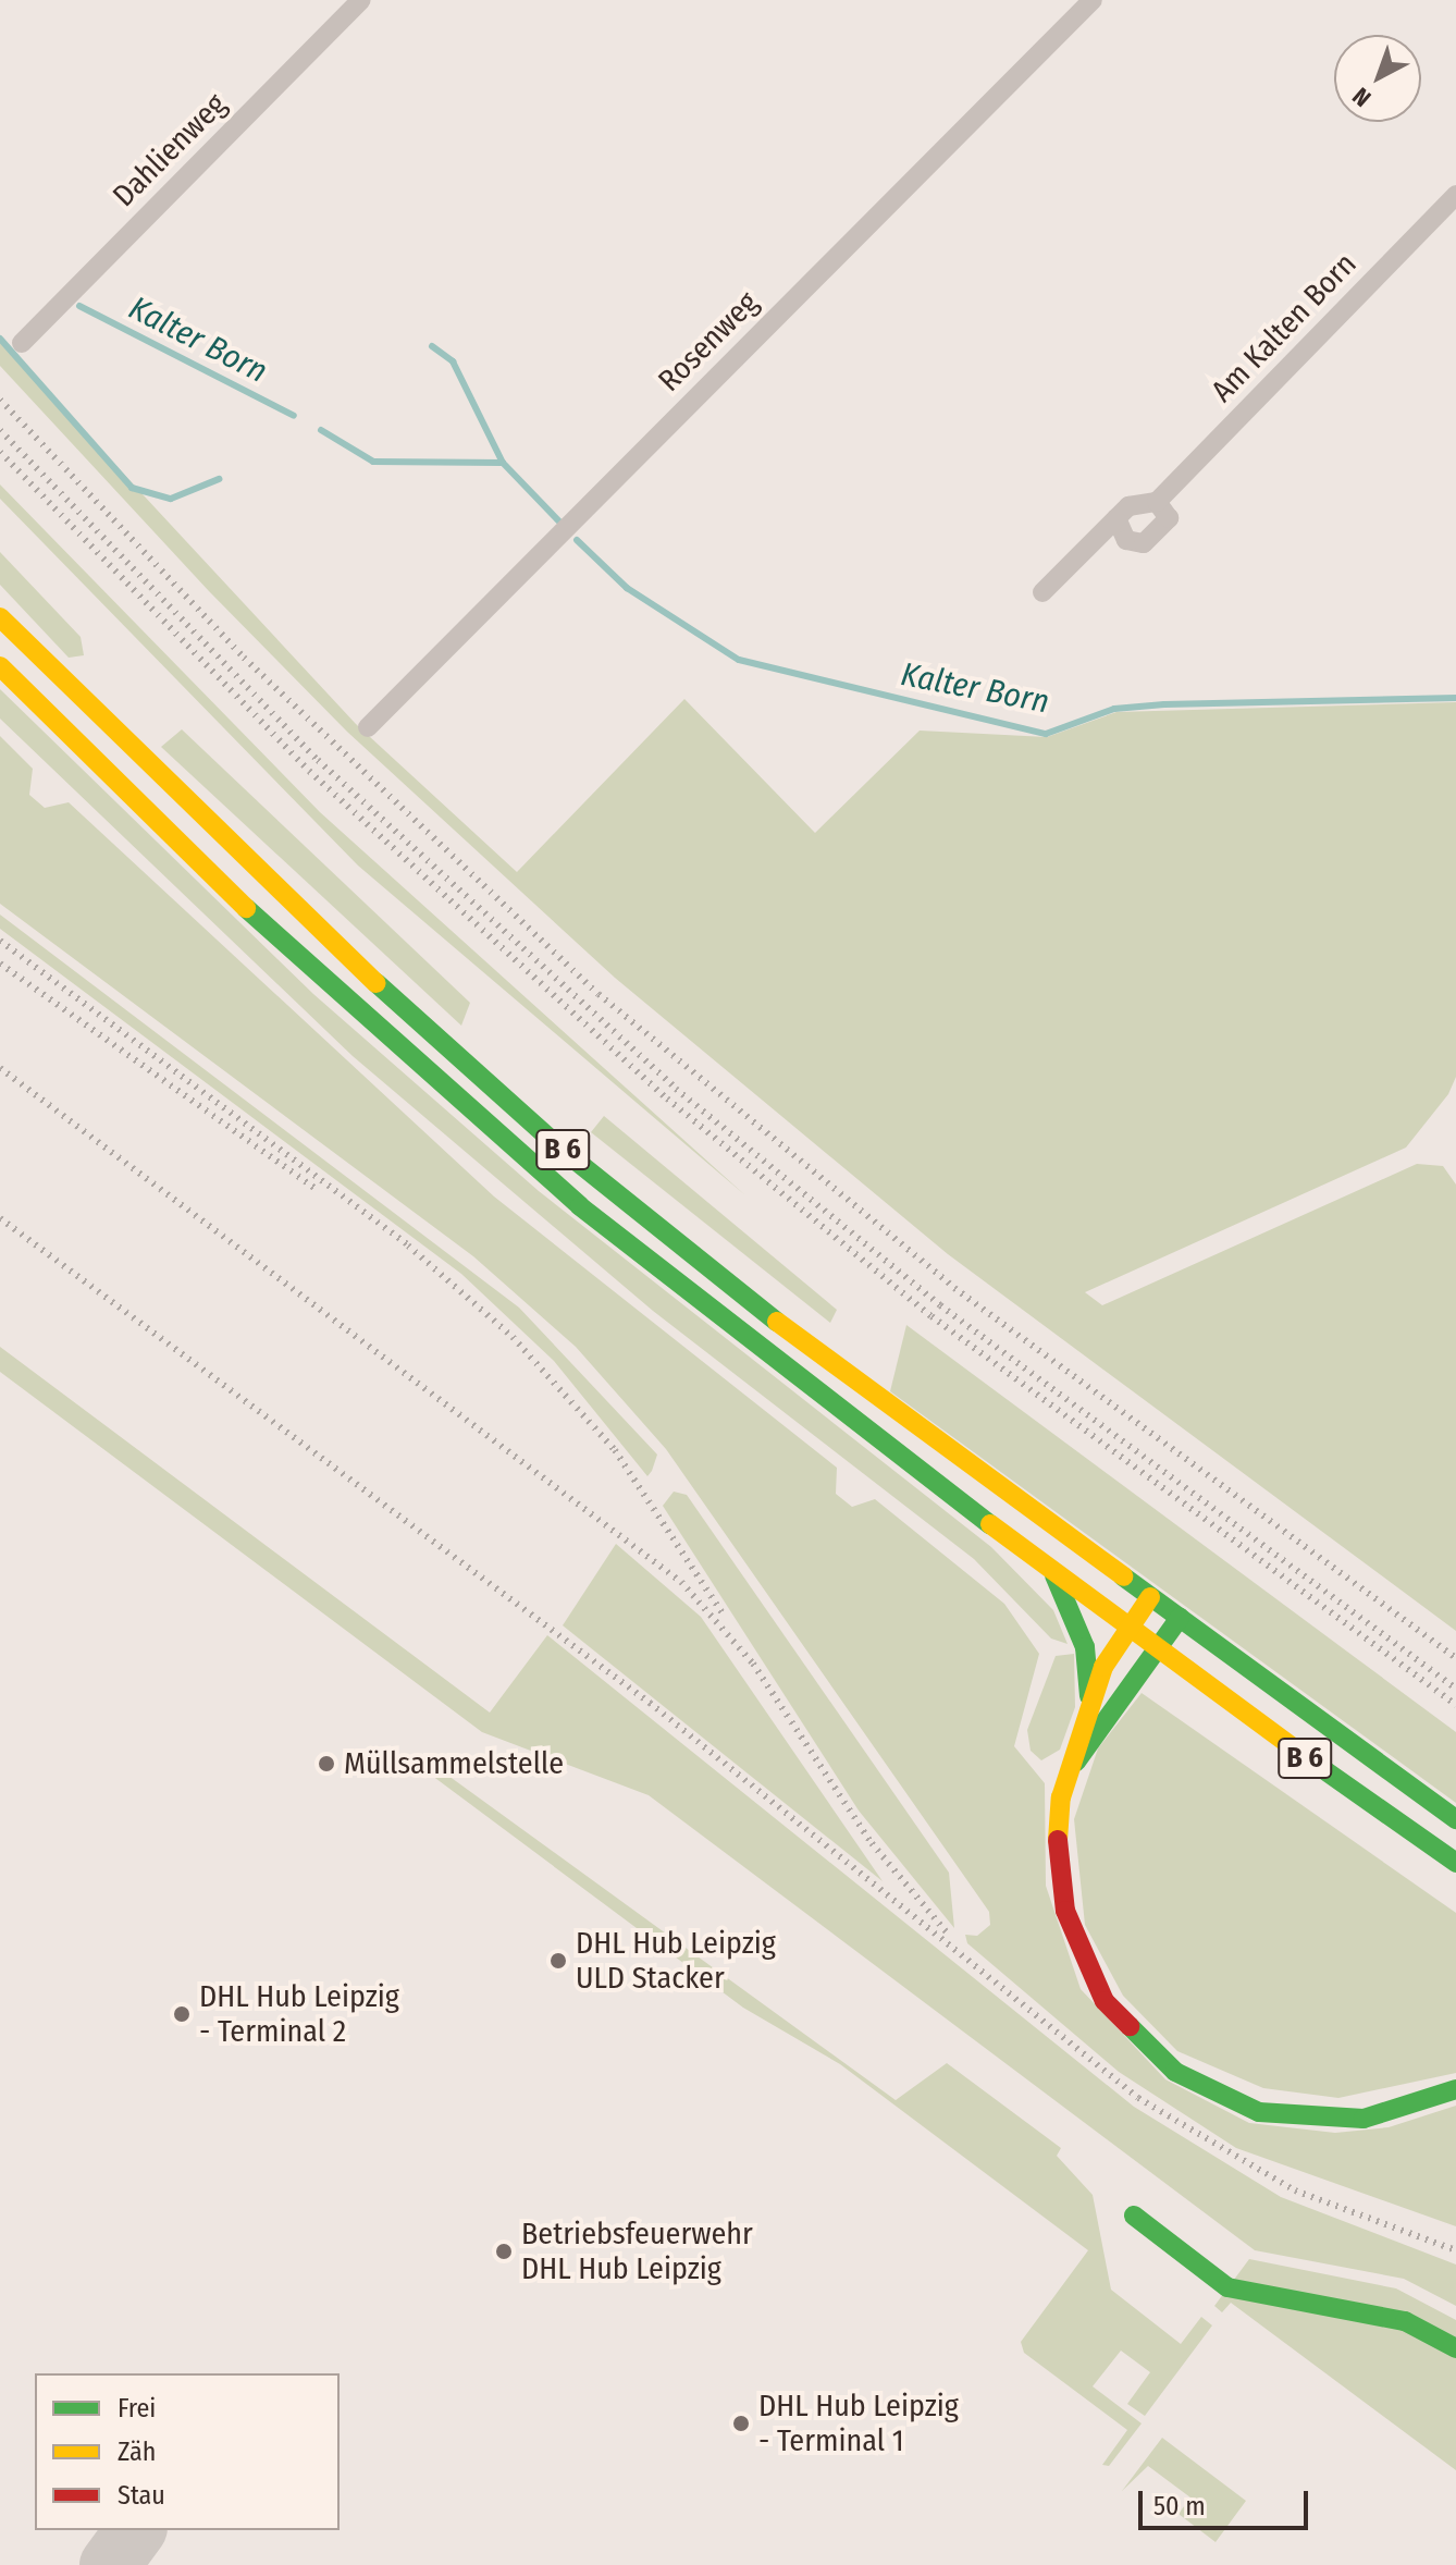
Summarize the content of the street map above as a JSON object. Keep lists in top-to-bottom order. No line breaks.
{"streets":{"main road":["B 6"],"street":["Dahlienweg","Am Kalten Born","Rosenweg"]},"water":["Kalter Born"],"places":["Müllsammelstelle","DHL Hub Leipzig ULD Stacker","DHL Hub Leipzig - Terminal 2","Betriebsfeuerwehr DHL Hub Leipzig","DHL Hub Leipzig - Terminal 1"],"legend":["Frei","Zäh","Stau"],"scale_bar":"50 m","north":"bottom left"}
